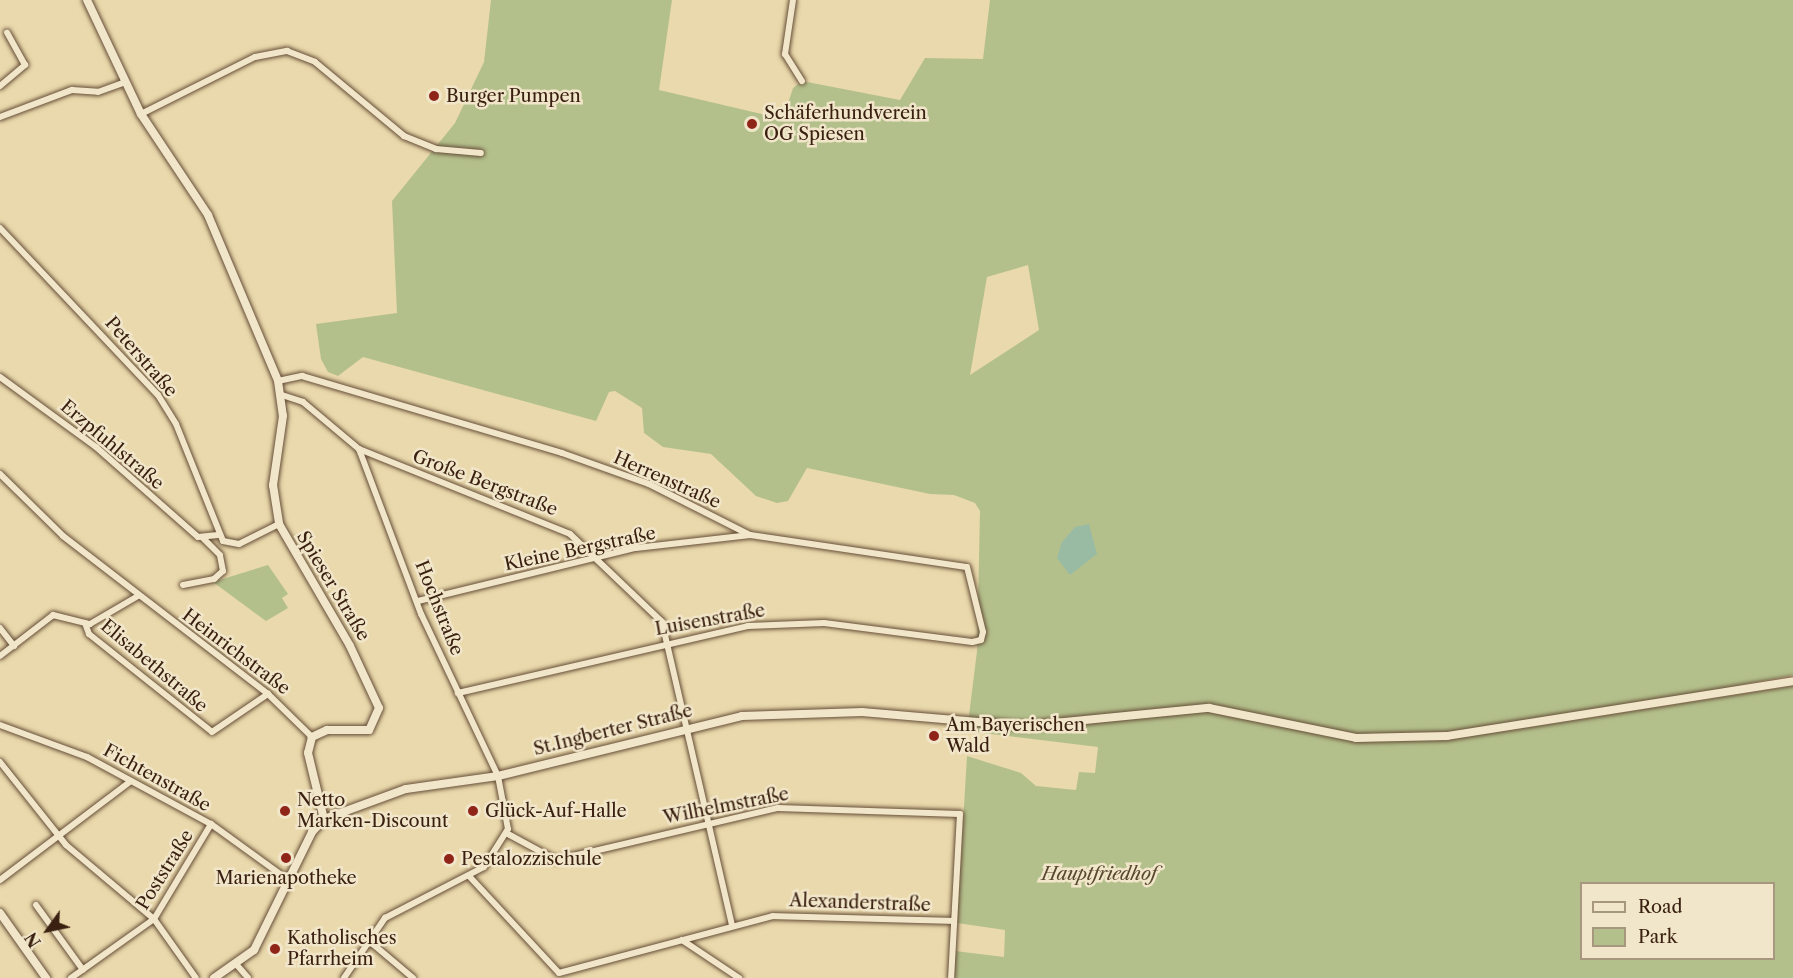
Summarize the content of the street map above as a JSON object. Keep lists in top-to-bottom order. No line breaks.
{"streets":{"main road":["Spieser Straße","St.Ingberter Straße"],"street":["Peterstraße","Erzpfuhlstraße","Herrenstraße","Große Bergstraße","Kleine Bergstraße","Hochstraße","Luisenstraße","Heinrichstraße","Elisabethstraße","Fichtenstraße","Wilhelmstraße","Poststraße","Alexanderstraße"]},"crossings":[["Herrenstraße","Kleine Bergstraße"],["Herrenstraße","Spieser Straße"],["Herrenstraße","Luisenstraße"],["Große Bergstraße","Kleine Bergstraße"],["Große Bergstraße","Spieser Straße"],["Große Bergstraße","Hochstraße"],["Große Bergstraße","Luisenstraße"],["Große Bergstraße","St.Ingberter Straße"],["Große Bergstraße","Wilhelmstraße"],["Große Bergstraße","Alexanderstraße"],["Kleine Bergstraße","Hochstraße"],["Spieser Straße","Heinrichstraße"],["Hochstraße","Luisenstraße"],["Hochstraße","St.Ingberter Straße"],["Hochstraße","Wilhelmstraße"],["Heinrichstraße","Elisabethstraße"],["Fichtenstraße","Poststraße"],["Wilhelmstraße","Alexanderstraße"]],"parks":["Hauptfriedhof"],"places":["Burger Pumpen","Schäferhundverein OG Spiesen","Am Bayerischen Wald","Netto Marken-Discount","Glück-Auf-Halle","Marienapotheke","Pestalozzischule","Katholisches Pfarrheim"],"legend":["Road","Park"],"north":"bottom left"}
